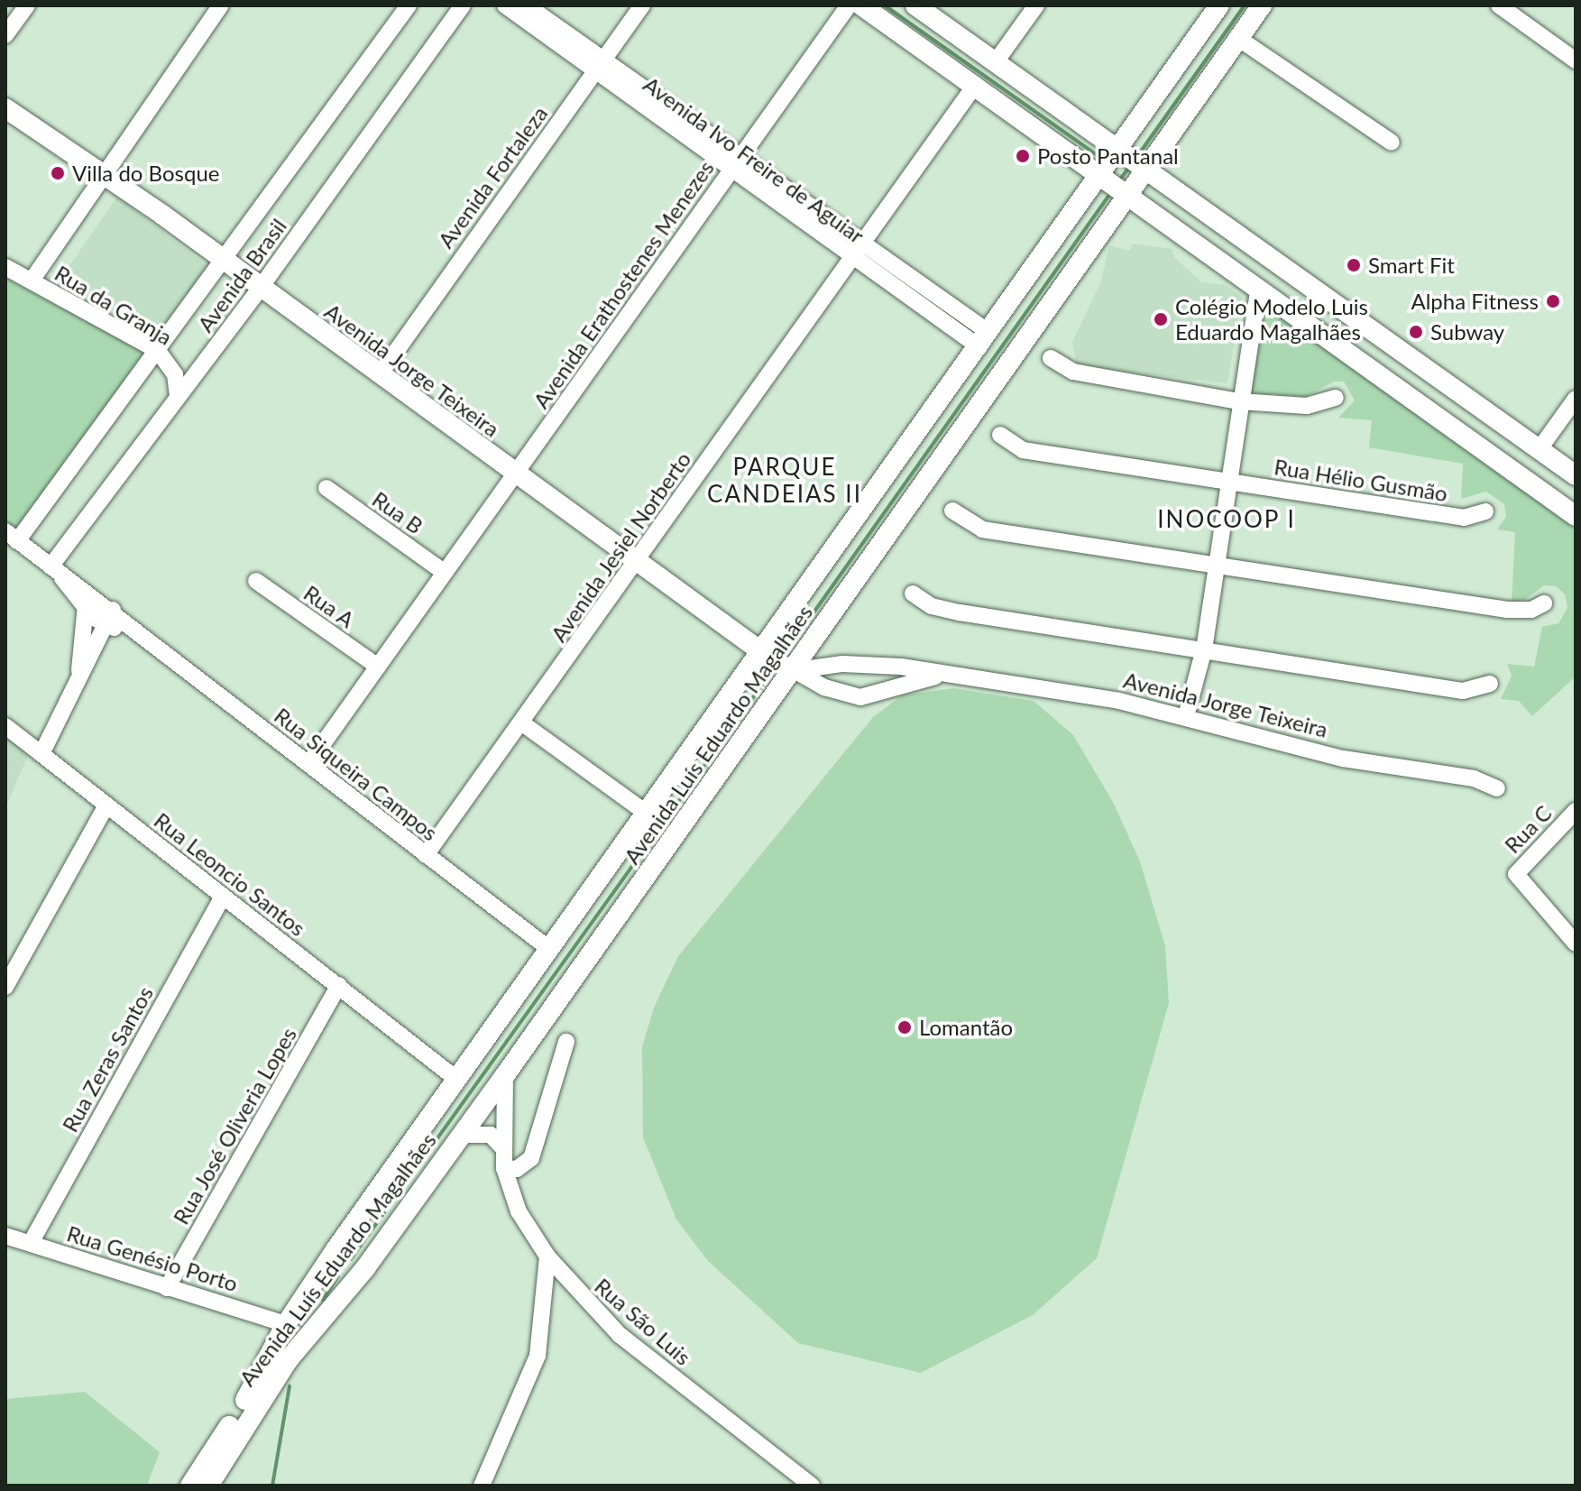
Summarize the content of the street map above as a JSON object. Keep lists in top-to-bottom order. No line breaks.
{"streets":{"main road":["Avenida Jorge Teixeira","Avenida Luís Eduardo Magalhães"],"street":["Avenida Ivo Freire de Aguiar","Avenida Fortaleza","Avenida Brasil","Avenida Erathostenes Menezes","Rua da Granja","Rua Hélio Gusmão","Rua B","Avenida Jesiel Norberto","Rua A","Rua Siqueira Campos","Rua C","Rua Leoncio Santos","Rua Zeras Santos","Rua José Oliveria Lopes","Rua Genésio Porto","Rua São Luis"]},"crossings":[["Avenida Ivo Freire de Aguiar","Avenida Fortaleza"],["Avenida Ivo Freire de Aguiar","Avenida Erathostenes Menezes"],["Avenida Ivo Freire de Aguiar","Avenida Jesiel Norberto"],["Avenida Ivo Freire de Aguiar","Avenida Luís Eduardo Magalhães"],["Avenida Fortaleza","Avenida Jorge Teixeira"],["Avenida Brasil","Rua da Granja"],["Avenida Brasil","Avenida Jorge Teixeira"],["Avenida Brasil","Rua Siqueira Campos"],["Avenida Erathostenes Menezes","Avenida Jorge Teixeira"],["Avenida Erathostenes Menezes","Rua B"],["Avenida Erathostenes Menezes","Rua A"],["Avenida Erathostenes Menezes","Rua Siqueira Campos"],["Avenida Jorge Teixeira","Avenida Jesiel Norberto"],["Avenida Jorge Teixeira","Avenida Luís Eduardo Magalhães"],["Avenida Jesiel Norberto","Rua Siqueira Campos"],["Avenida Luís Eduardo Magalhães","Rua Siqueira Campos"],["Avenida Luís Eduardo Magalhães","Rua Leoncio Santos"],["Avenida Luís Eduardo Magalhães","Rua Genésio Porto"],["Avenida Luís Eduardo Magalhães","Rua São Luis"],["Rua Leoncio Santos","Rua Zeras Santos"],["Rua Leoncio Santos","Rua José Oliveria Lopes"],["Rua Zeras Santos","Rua Genésio Porto"],["Rua José Oliveria Lopes","Rua Genésio Porto"]],"districts":["PARQUE CANDEIAS II","INOCOOP I"],"places":["Posto Pantanal","Villa do Bosque","Smart Fit","Alpha Fitness","Colégio Modelo Luis Eduardo Magalhães","Subway","Lomantão"]}
